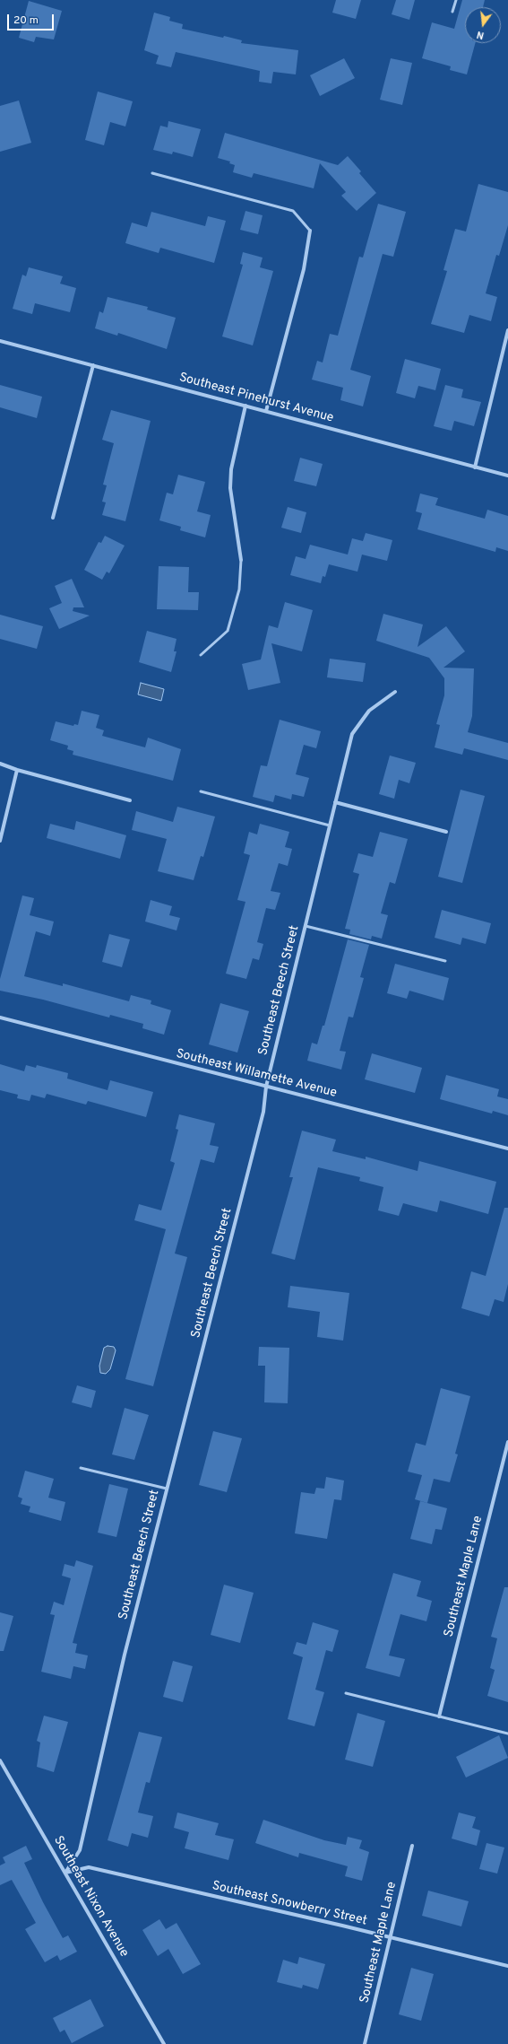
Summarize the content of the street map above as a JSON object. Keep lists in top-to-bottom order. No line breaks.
{"streets":{"street":["Southeast Pinehurst Avenue","Southeast Beech Street","Southeast Willamette Avenue","Southeast Maple Lane","Southeast Nixon Avenue","Southeast Snowberry Street"]},"crossings":[["Southeast Beech Street","Southeast Willamette Avenue"],["Southeast Beech Street","Southeast Nixon Avenue"],["Southeast Beech Street","Southeast Snowberry Street"],["Southeast Maple Lane","Southeast Snowberry Street"],["Southeast Nixon Avenue","Southeast Snowberry Street"]],"scale_bar":"20 m","north":"bottom"}
